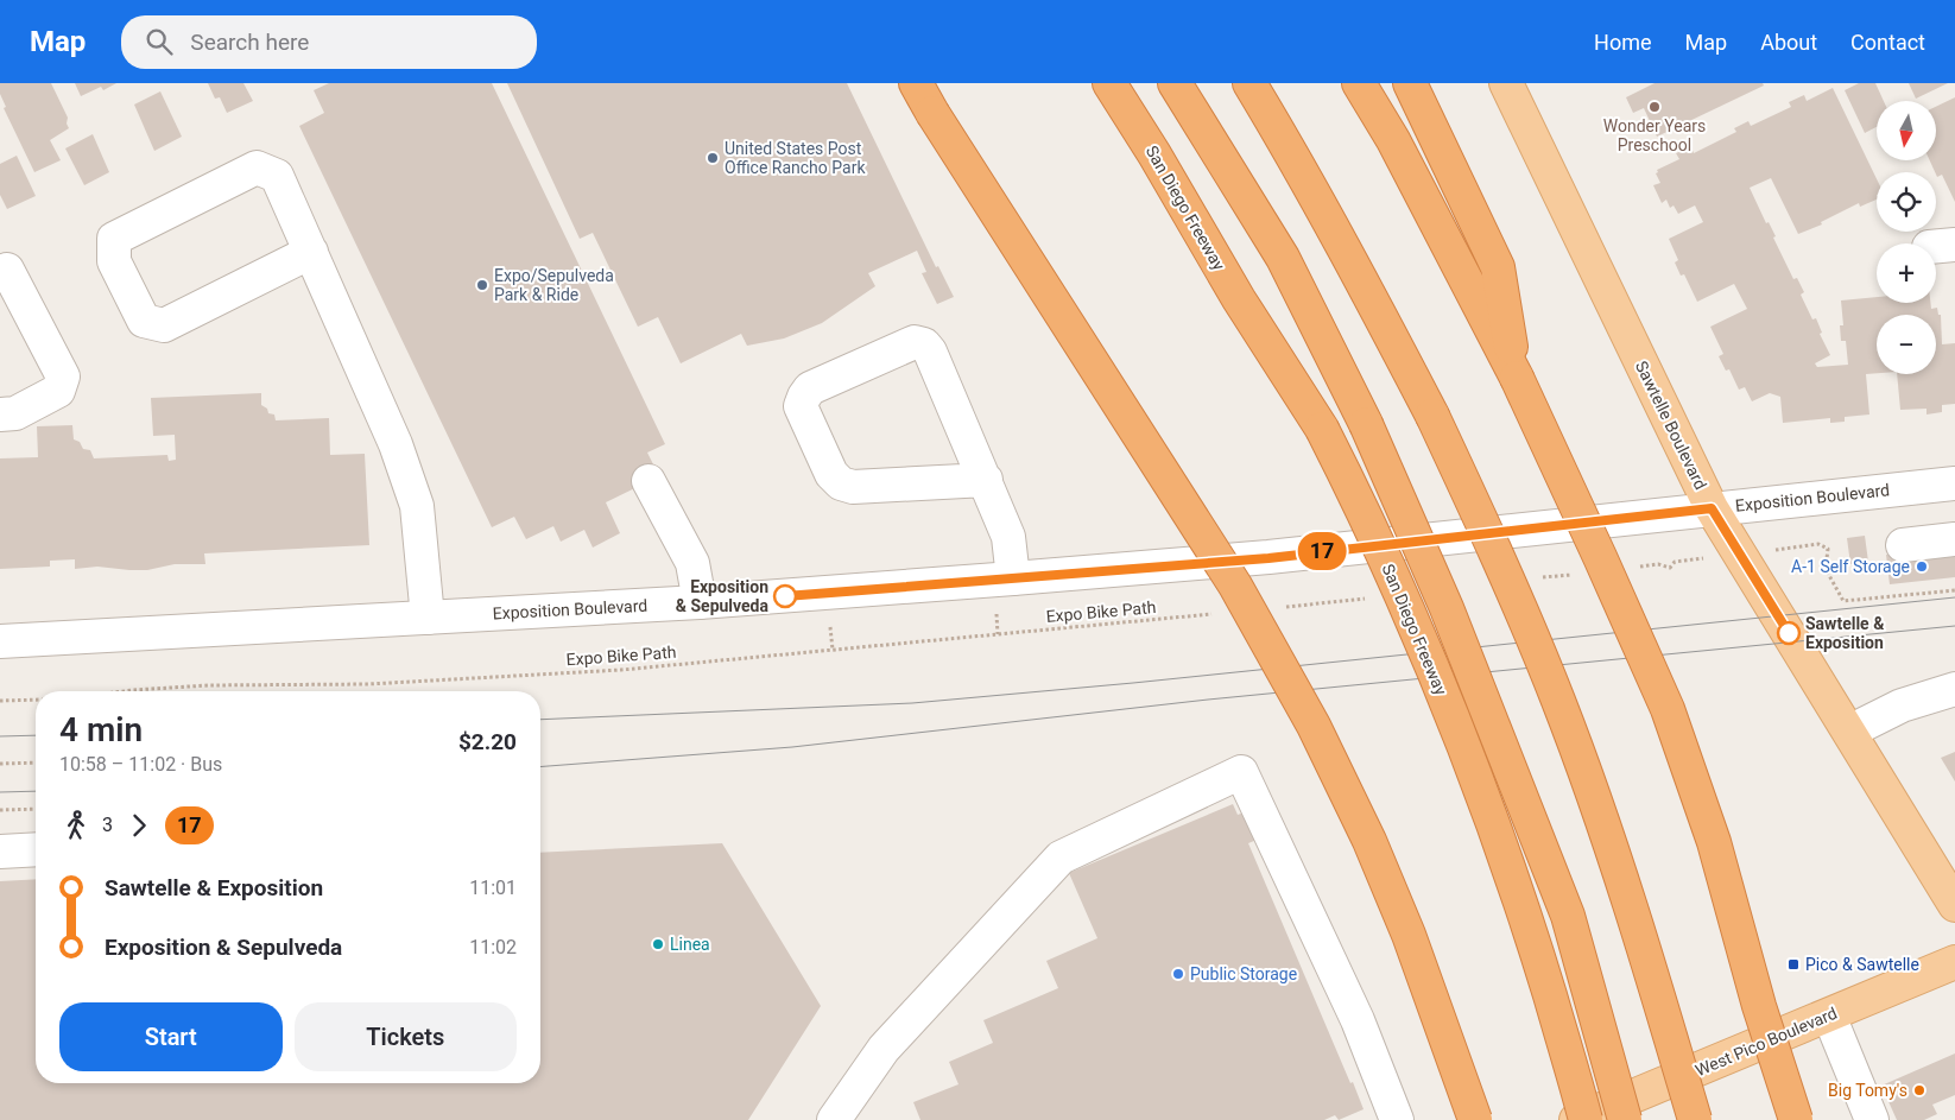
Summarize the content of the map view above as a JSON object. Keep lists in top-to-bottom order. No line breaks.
{"streets":{"highway":["San Diego Freeway"],"main road":["Sawtelle Boulevard","West Pico Boulevard"],"street":["Exposition Boulevard"],"path":["Expo Bike Path"]},"crossings":[["Sawtelle Boulevard","Exposition Boulevard"]],"places":{"other":["Wonder Years Preschool","United States Post Office Rancho Park","Expo/Sepulveda Park & Ride","A-1 Self Storage","Exposition & Sepulveda","Sawtelle & Exposition","Linea","Public Storage","Big Tomy's"],"transit":["Pico & Sawtelle"]},"lines":["bus line 17"],"north":"bottom","page":{"header":"Map","search":"Search here","nav":["Home","Map","About","Contact"],"on_map":"17","map_buttons":["+","−"],"heading":["4 min","10:58 – 11:02 · Bus","$2.20"],"legs":["3","17"],"list":[{"name":"Sawtelle & Exposition","value":"11:01"},{"name":"Exposition & Sepulveda","value":"11:02"}],"buttons":["Start","Tickets"]}}
